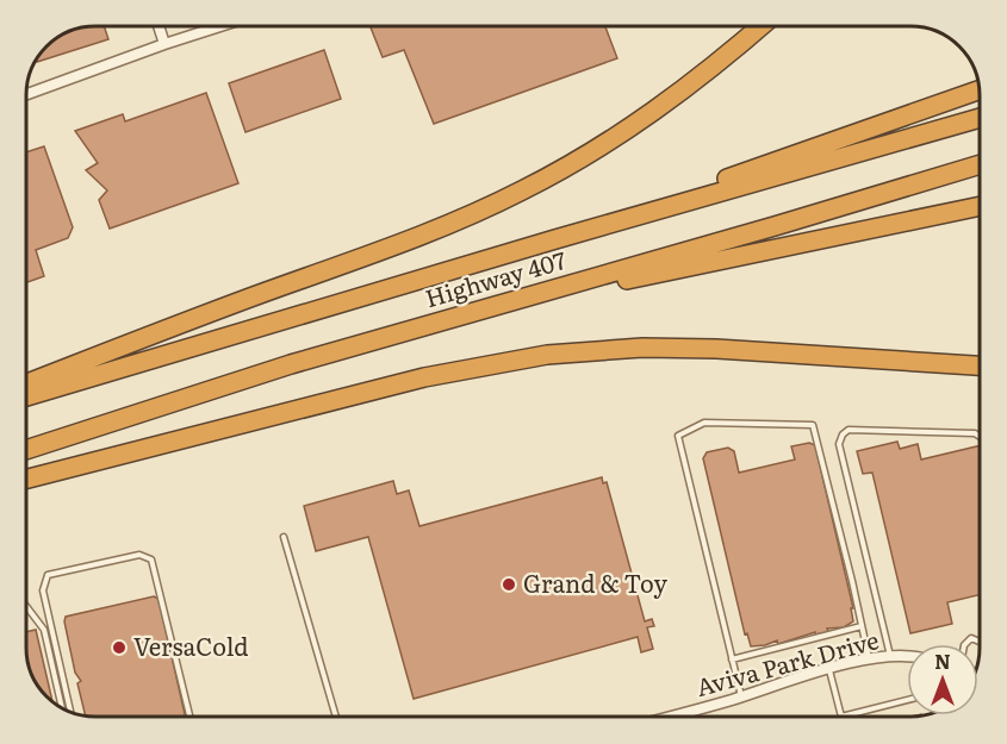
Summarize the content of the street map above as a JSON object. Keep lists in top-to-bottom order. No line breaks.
{"streets":{"highway":["Highway 407"],"street":["Aviva Park Drive"]},"places":["Grand & Toy","VersaCold"],"north":"top"}
